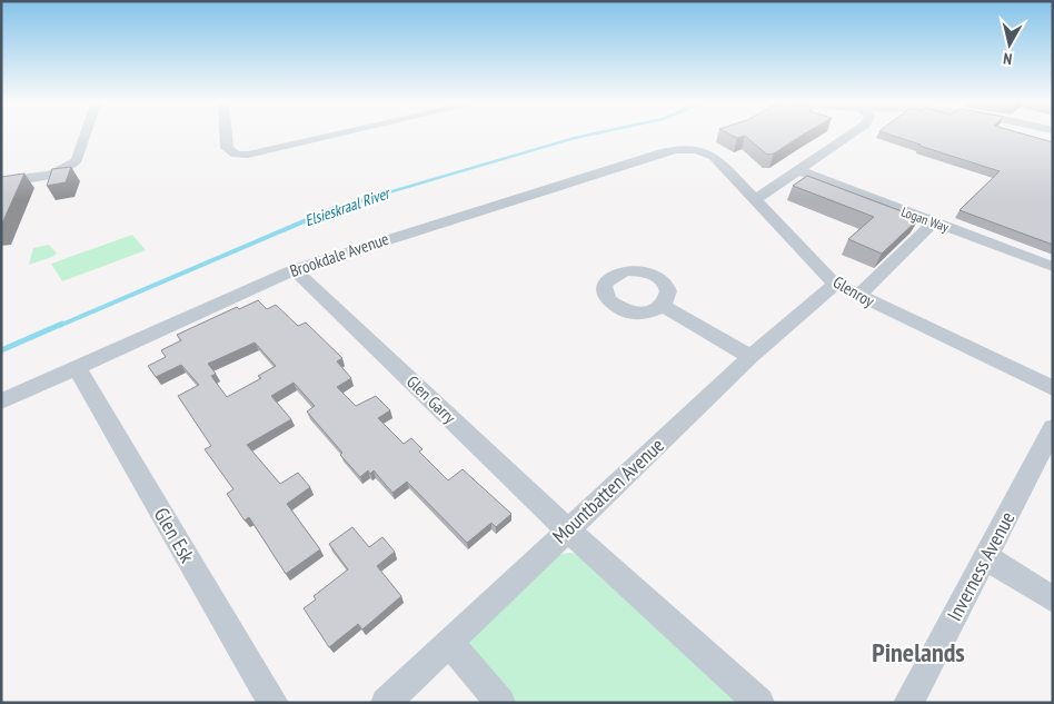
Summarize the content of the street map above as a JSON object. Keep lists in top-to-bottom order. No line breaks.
{"streets":{"street":["Logan Way","Brookdale Avenue","Glenroy","Glen Garry","Mountbatten Avenue","Glen Esk","Inverness Avenue"]},"crossings":[["Brookdale Avenue","Glenroy"],["Brookdale Avenue","Glen Garry"],["Brookdale Avenue","Glen Esk"],["Glenroy","Mountbatten Avenue"],["Glen Garry","Mountbatten Avenue"]],"districts":["Pinelands"],"water":["Elsieskraal River"],"north":"bottom"}
